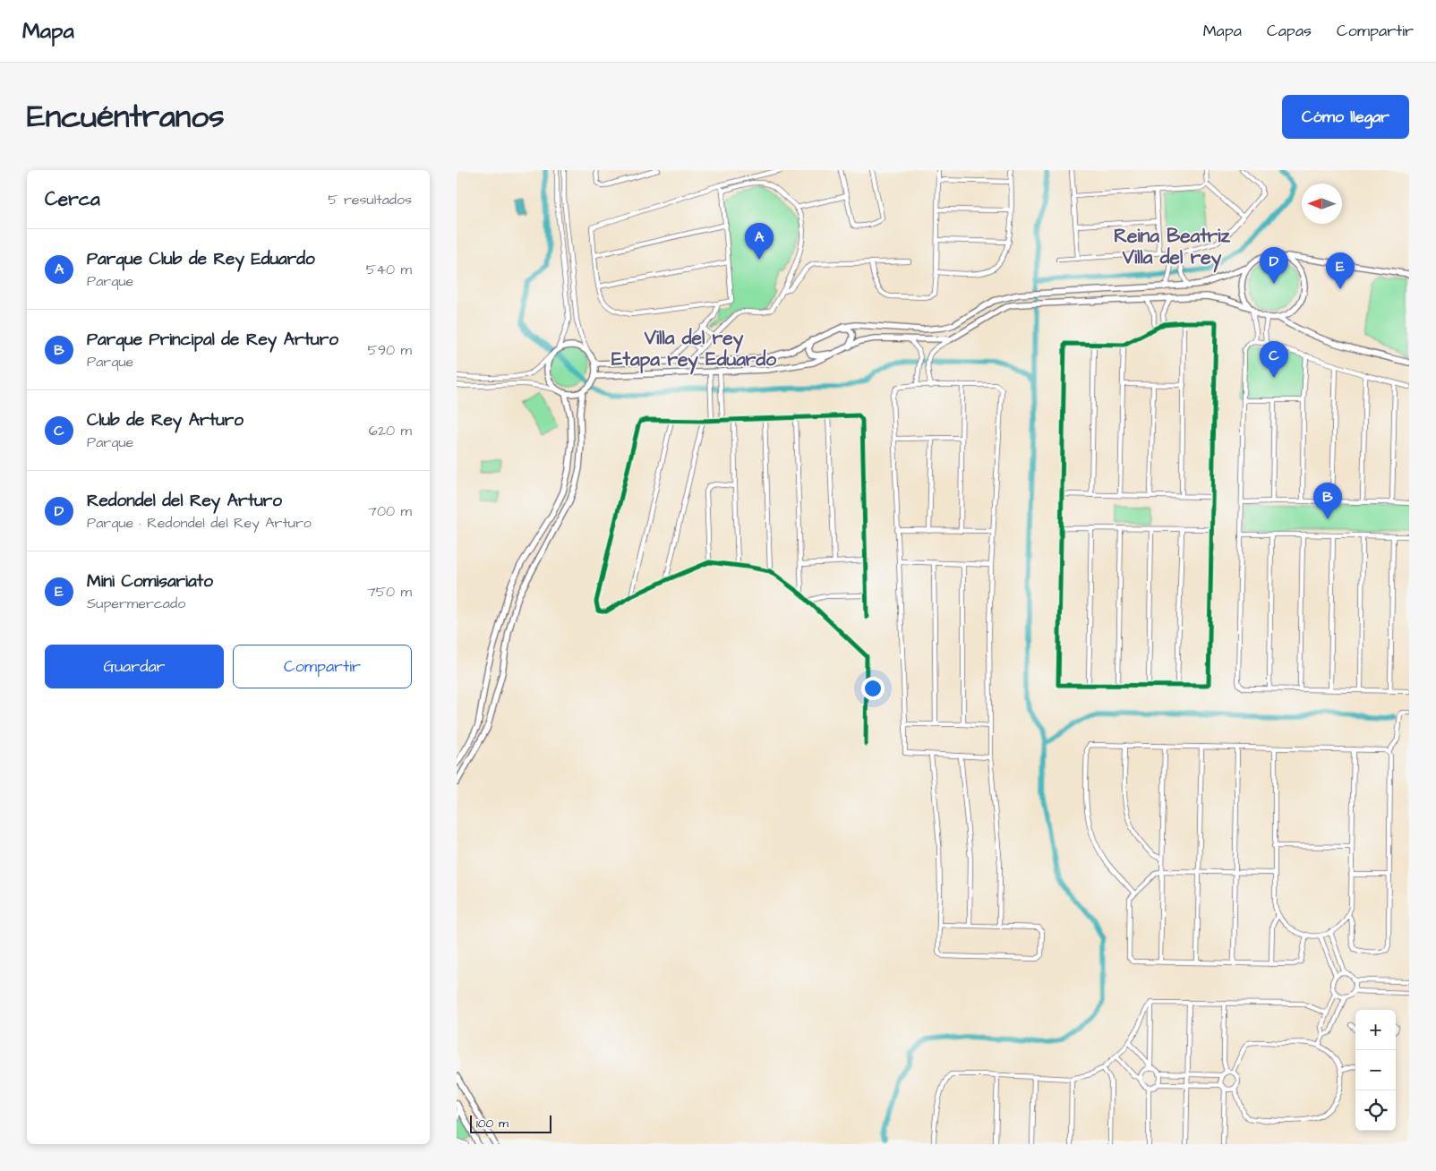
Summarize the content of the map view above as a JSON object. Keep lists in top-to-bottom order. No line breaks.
{"districts":["Reina Beatriz Villa del rey","Villa del rey Etapa rey Eduardo"],"scale_bar":"100 m","north":"left","page":{"header":"Mapa","nav":["Mapa","Capas","Compartir"],"title":"Encuéntranos","buttons":["Cómo llegar",["Guardar","Compartir"]],"heading":["Cerca","5 resultados"],"pins":["A","D","E","C","B"],"list":[{"mark":"A","name":"Parque Club de Rey Eduardo","note":"Parque","value":"540 m"},{"mark":"B","name":"Parque Principal de Rey Arturo","note":"Parque","value":"590 m"},{"mark":"C","name":"Club de Rey Arturo","note":"Parque","value":"620 m"},{"mark":"D","name":"Redondel del Rey Arturo","note":"Parque · Redondel del Rey Arturo","value":"700 m"},{"mark":"E","name":"Mini Comisariato","note":"Supermercado","value":"750 m"}],"map_buttons":["+","−"],"scale":"100 m"}}
